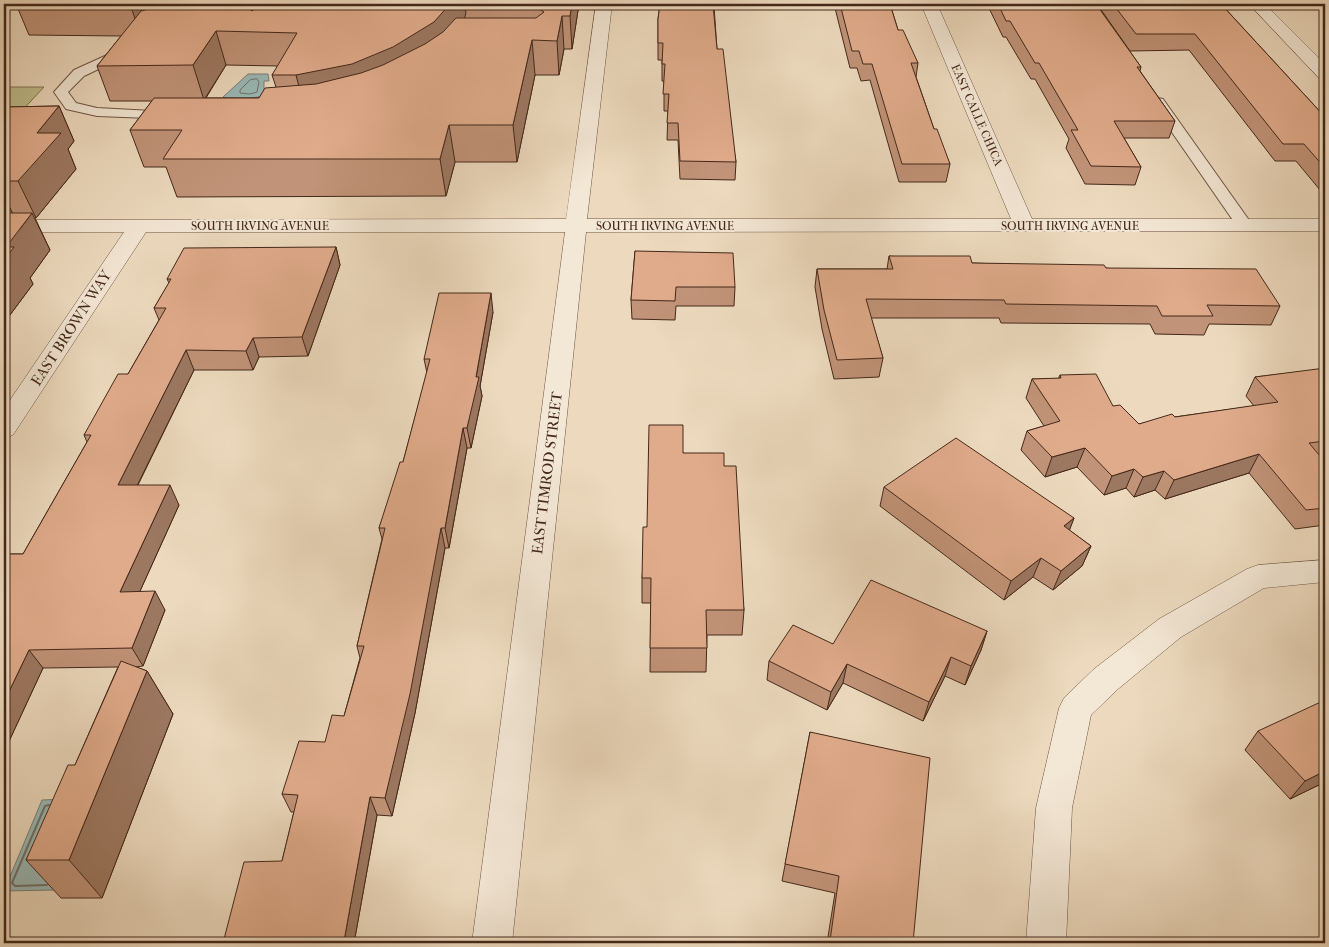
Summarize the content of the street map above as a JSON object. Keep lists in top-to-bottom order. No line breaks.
{"streets":{"street":["EAST CALLE CHICA","SOUTH IRVING AVENUE","EAST BROWN WAY","EAST TIMROD STREET"]},"crossings":[["EAST CALLE CHICA","SOUTH IRVING AVENUE"],["SOUTH IRVING AVENUE","EAST BROWN WAY"],["SOUTH IRVING AVENUE","EAST TIMROD STREET"]]}
